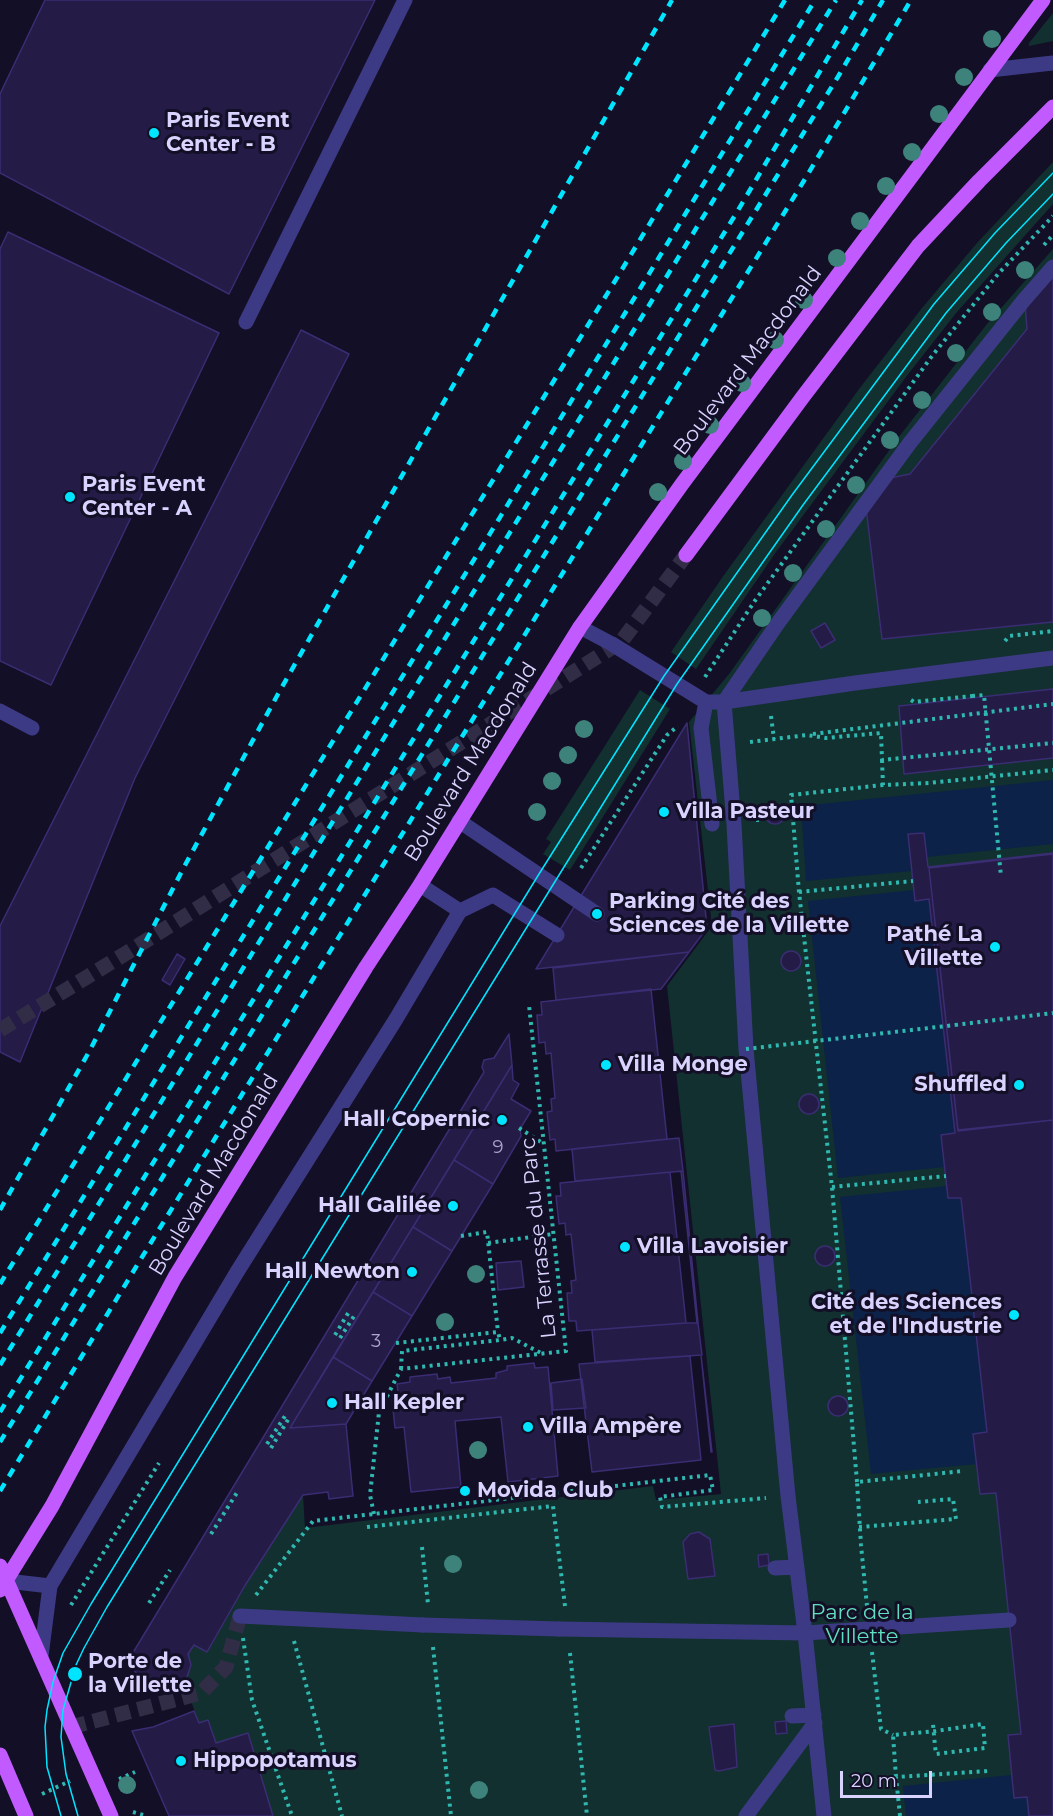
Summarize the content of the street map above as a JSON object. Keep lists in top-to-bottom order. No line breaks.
{"streets":{"main road":["Boulevard Macdonald"],"path":["La Terrasse du Parc"]},"parks":["Parc de la Villette"],"places":["Paris Event Center - B","Paris Event Center - A","Villa Pasteur","Parking Cité des Sciences de la Villette","Pathé La Villette","Villa Monge","Shuffled","Hall Copernic","Hall Galilée","Villa Lavoisier","Hall Newton","Cité des Sciences et de l'Industrie","Hall Kepler","Villa Ampère","Movida Club","Porte de la Villette","Hippopotamus"],"house_numbers":["9","3"],"scale_bar":"20 m"}
